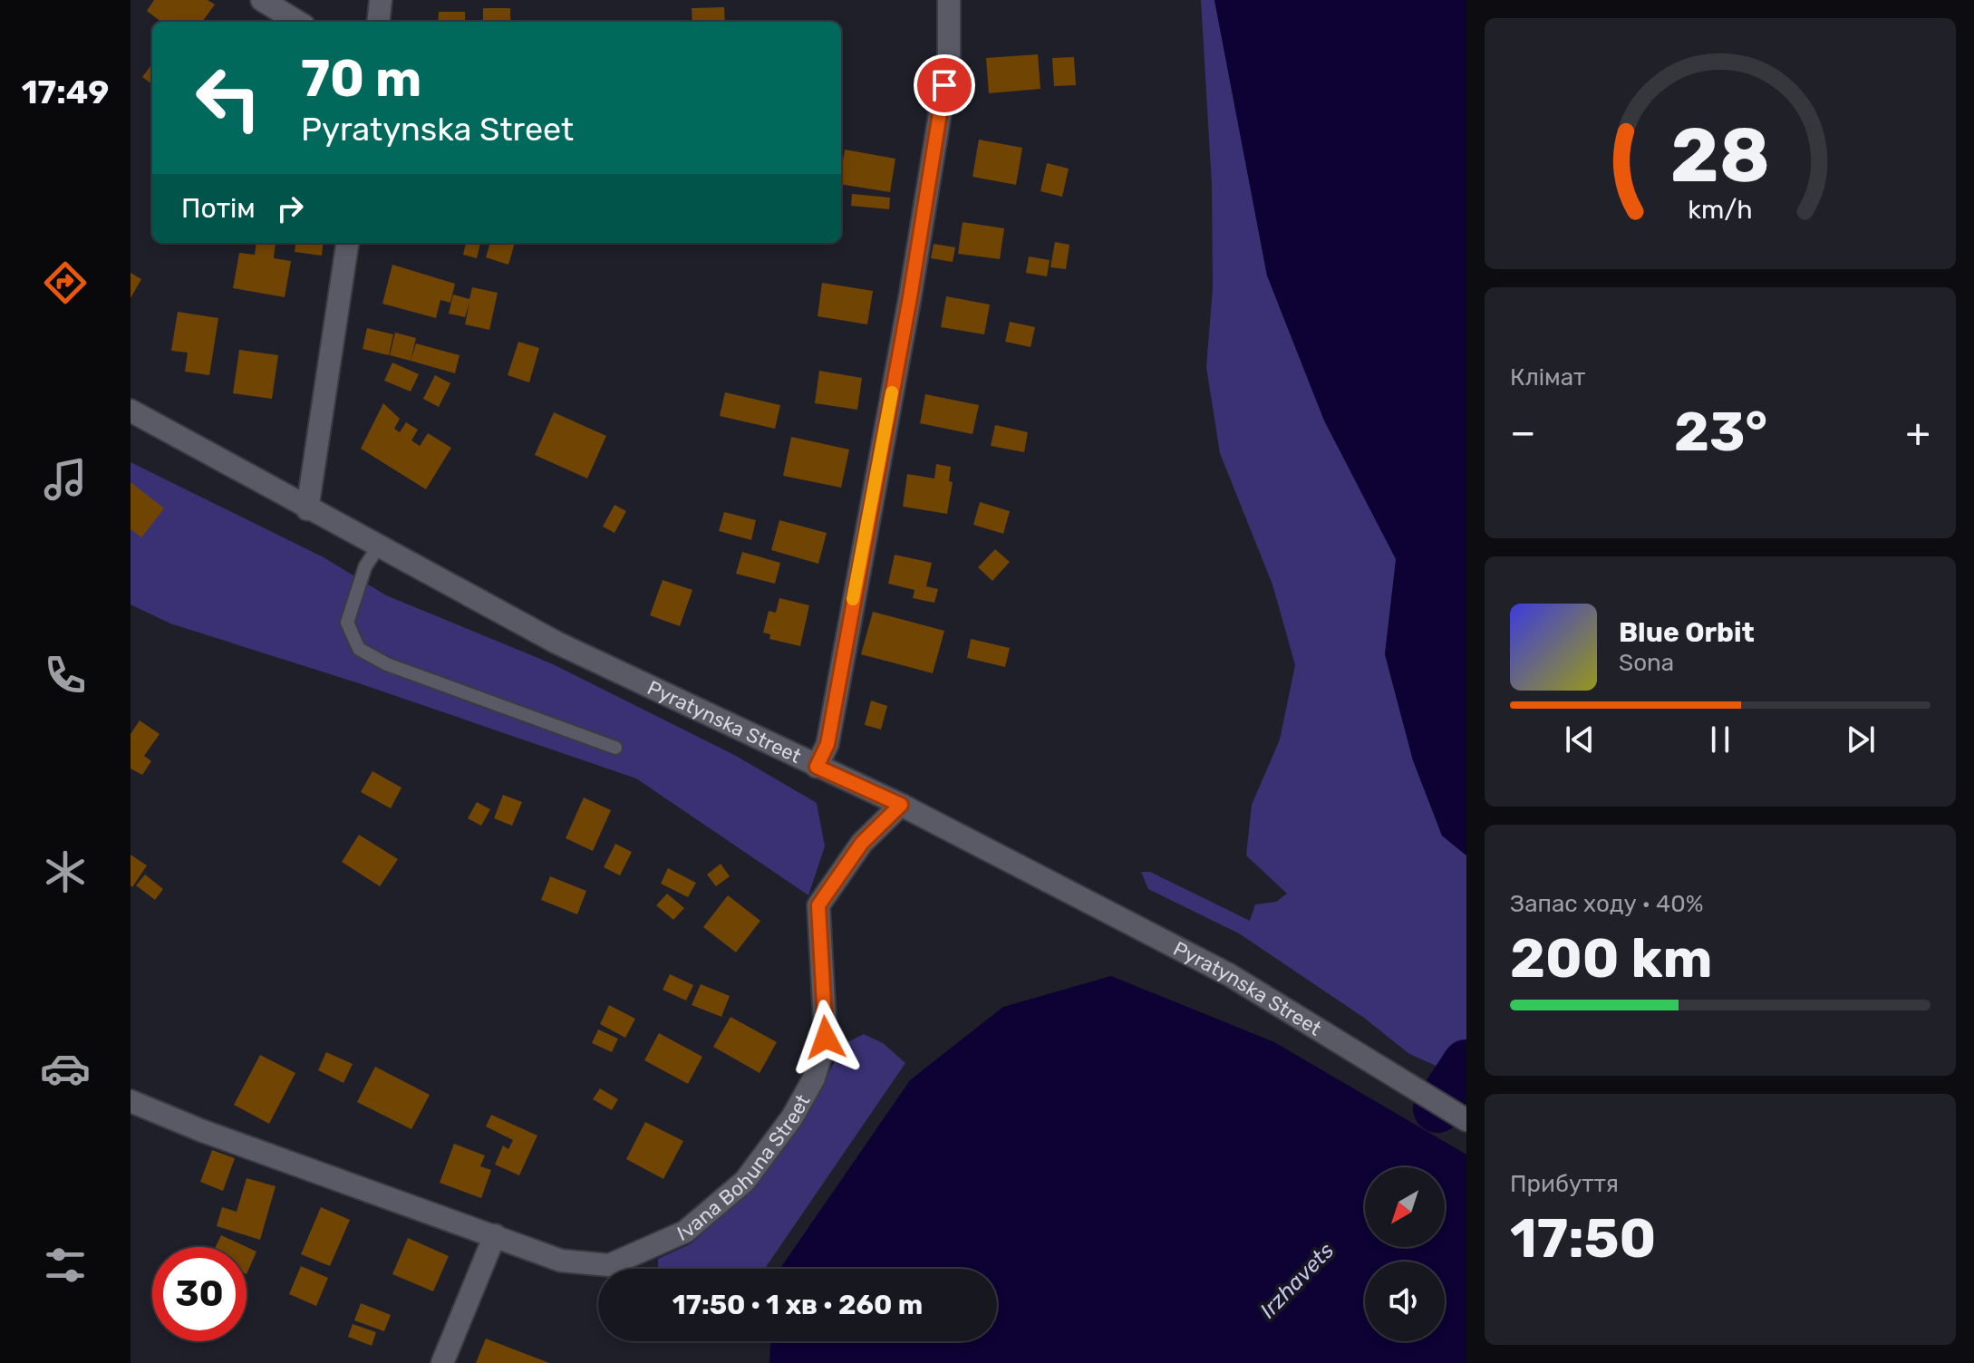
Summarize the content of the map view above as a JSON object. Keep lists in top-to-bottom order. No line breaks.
{"streets":{"street":["Pyratynska Street","Ivana Bohuna Street"]},"crossings":[["Pyratynska Street","Ivana Bohuna Street"]],"water":["Irzhavets"],"north":"bottom left","page":{"tabs":"17:49","turn":["70 m","Pyratynska Street"],"then":"Потім","tile":["Клімат",["Запас ходу · 40%","200 km"],["Прибуття","17:50"]],"heat":["−","23°","+"],"song":["Blue Orbit","Sona"],"limit":"30","trip":"17:50 · 1 хв · 260 m","gauge":["28","km/h"]}}
